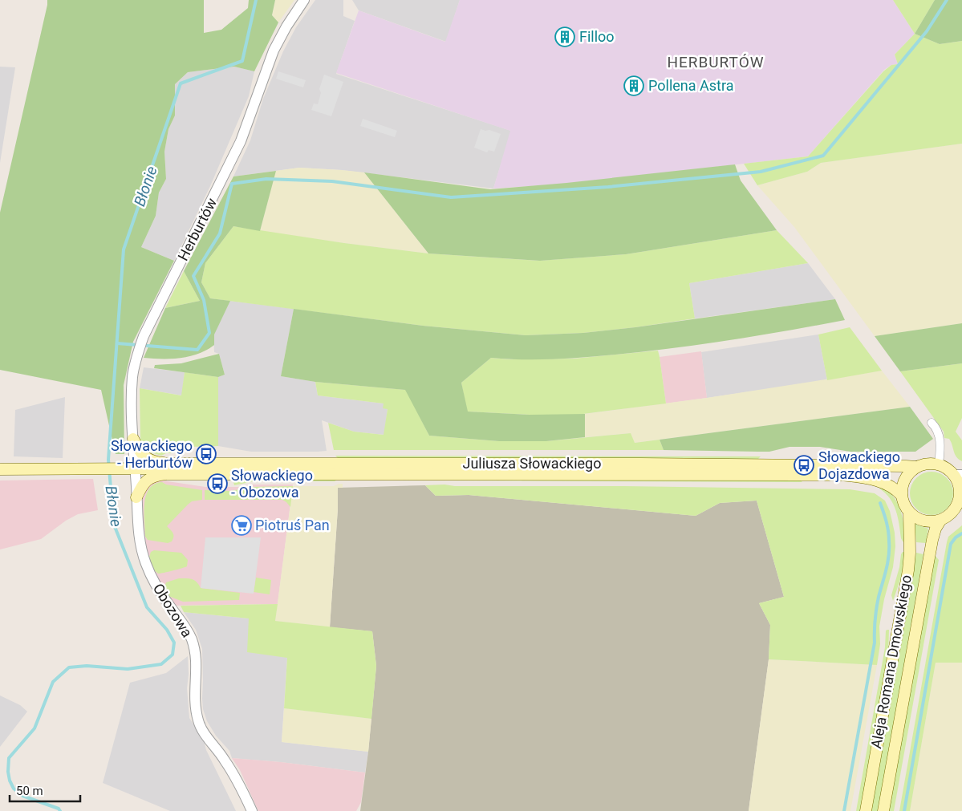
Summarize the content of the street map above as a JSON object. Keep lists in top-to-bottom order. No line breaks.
{"streets":{"main road":["Juliusza Słowackiego","Aleja Romana Dmowskiego"],"street":["Herburtów","Obozowa"]},"crossings":[["Herburtów","Juliusza Słowackiego"],["Herburtów","Obozowa"],["Juliusza Słowackiego","Obozowa"],["Juliusza Słowackiego","Aleja Romana Dmowskiego"]],"districts":["HERBURTÓW"],"water":["Błonie"],"places":{"building":["Filloo","Pollena Astra"],"bus stop":["Słowackiego - Herburtów","Słowackiego Dojazdowa","Słowackiego - Obozowa"],"supermarket":["Piotruś Pan"]},"scale_bar":"50 m"}
